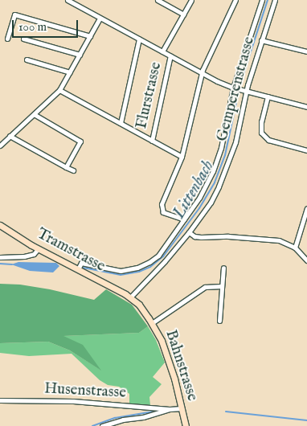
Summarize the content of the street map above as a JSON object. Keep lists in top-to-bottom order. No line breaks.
{"streets":{"main road":["Tramstrasse","Bahnstrasse"],"street":["Gemperenstrasse","Flurstrasse","Husenstrasse"]},"crossings":[["Gemperenstrasse","Tramstrasse"],["Gemperenstrasse","Bahnstrasse"],["Tramstrasse","Bahnstrasse"]],"water":["Littenbach"],"scale_bar":"100 m"}
